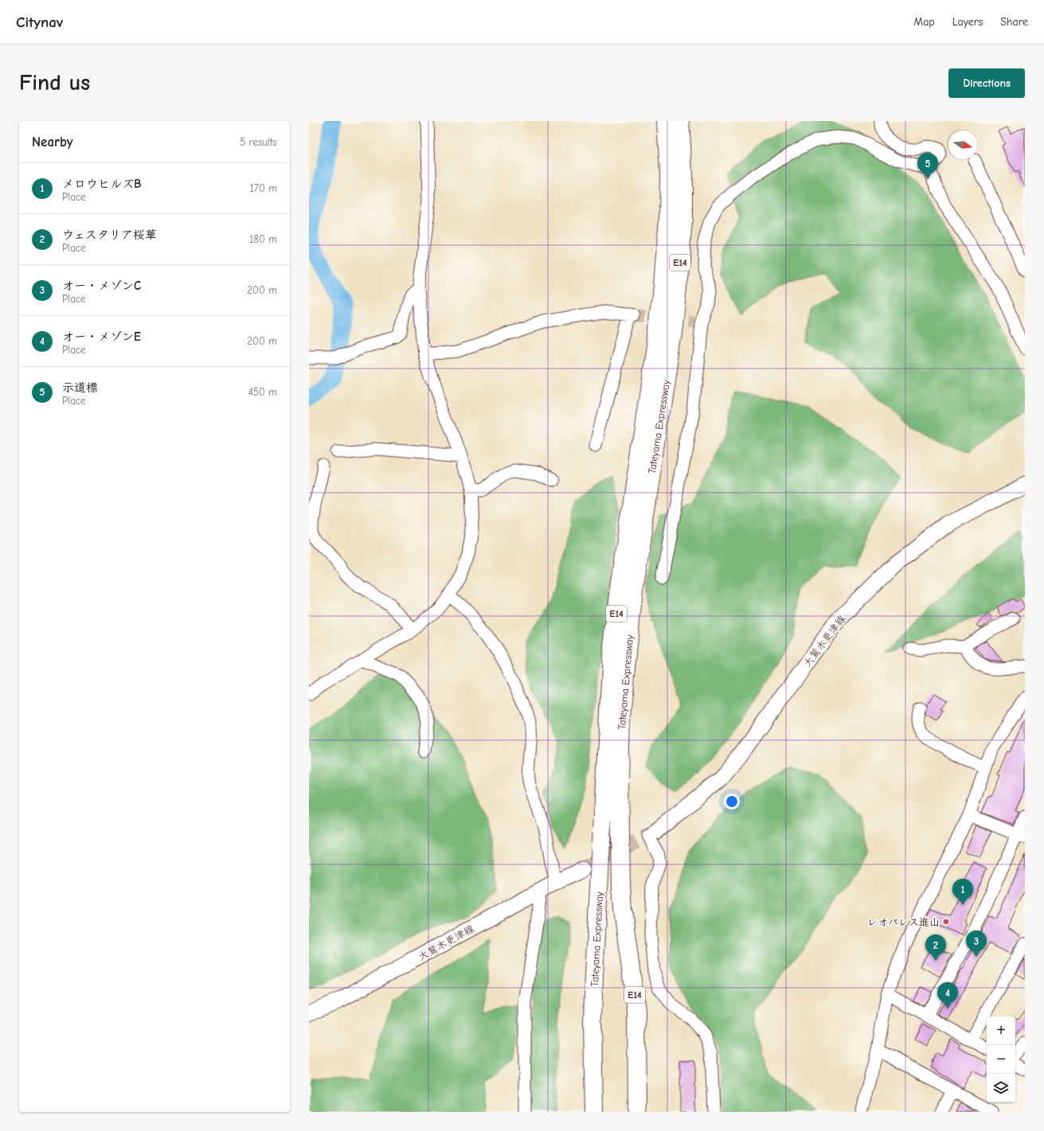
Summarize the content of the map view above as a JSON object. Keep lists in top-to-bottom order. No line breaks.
{"streets":{"highway":["E14","Tateyama Expressway"],"main road":["大鷲木更津線"]},"places":["レオパレス進山"],"north":"right","page":{"header":"Citynav","nav":["Map","Layers","Share"],"buttons":"Directions","title":"Find us","heading":["Nearby","5 results"],"pins":["5","1","3","2","4"],"list":[{"mark":"1","name":"メロウヒルズB","note":"Place","value":"170 m"},{"mark":"2","name":"ウェスタリア桜華","note":"Place","value":"180 m"},{"mark":"3","name":"オー・メゾンC","note":"Place","value":"200 m"},{"mark":"4","name":"オー・メゾンE","note":"Place","value":"200 m"},{"mark":"5","name":"示道標","note":"Place","value":"450 m"}],"map_buttons":["+","−"]}}
